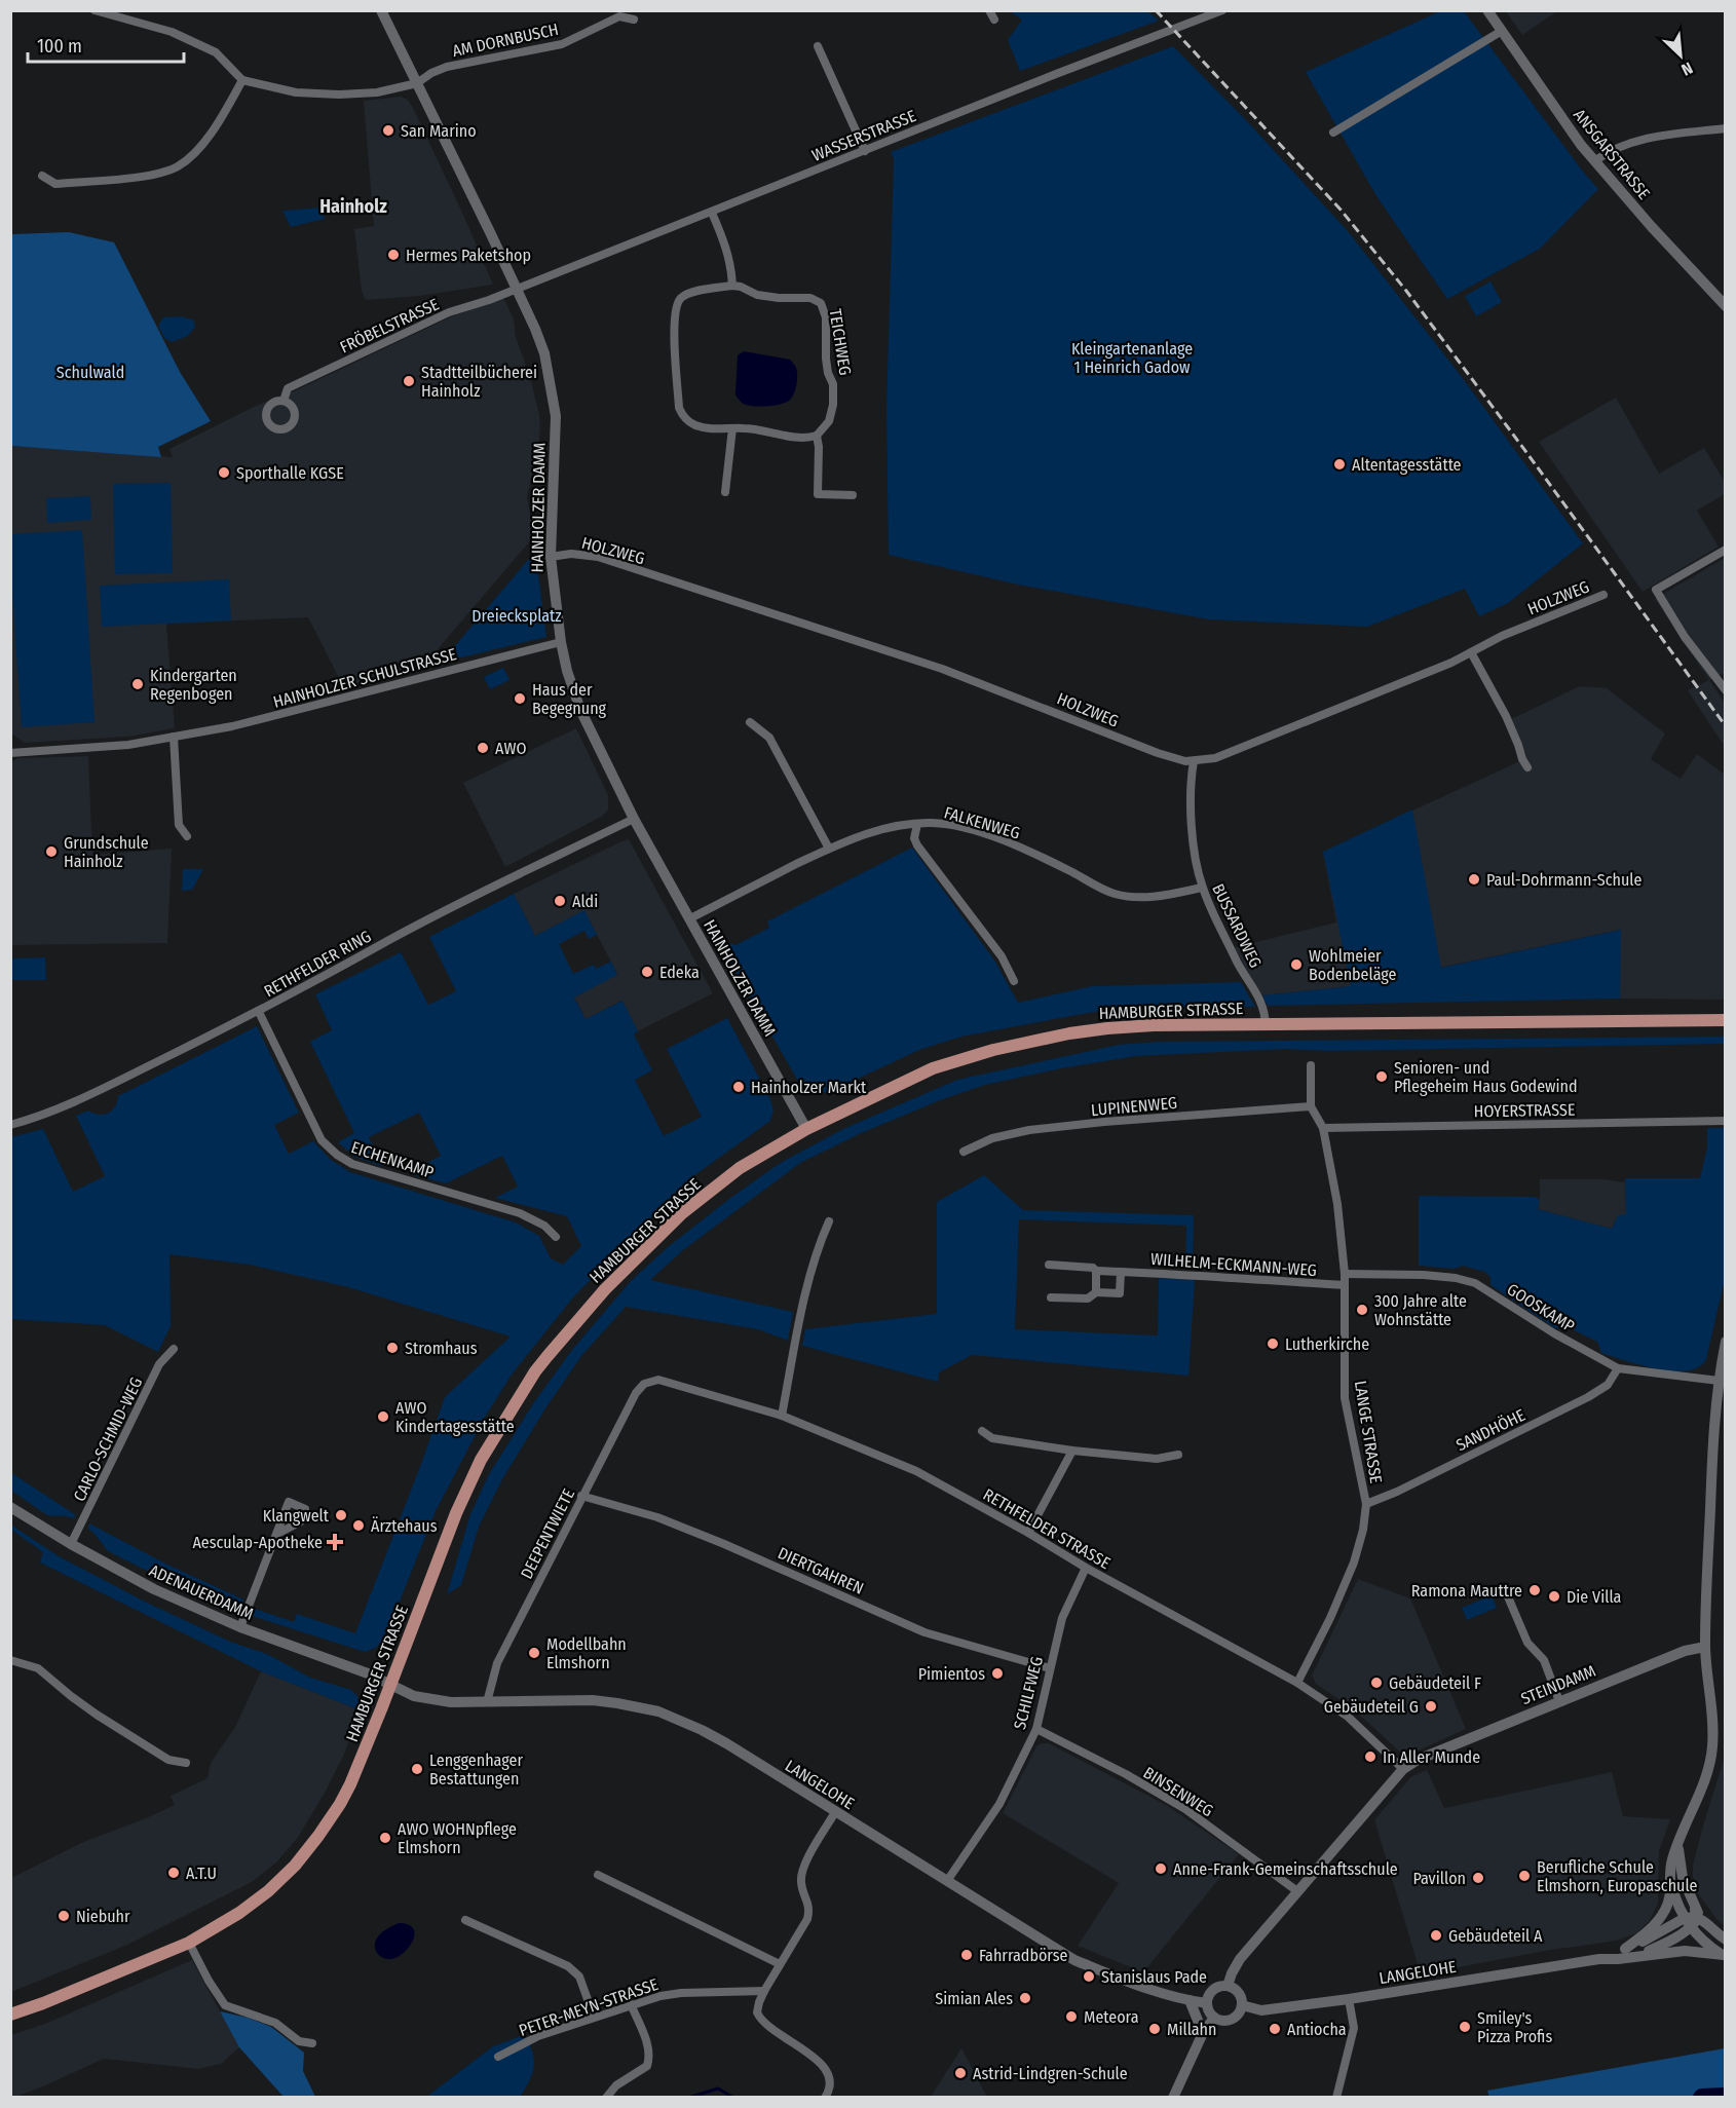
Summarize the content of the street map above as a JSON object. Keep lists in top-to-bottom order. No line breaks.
{"streets":{"main road":["HAMBURGER STRASSE"],"street":["AM DORNBUSCH","WASSERSTRASSE","ANSGARSTRASSE","FRÖBELSTRASSE","TEICHWEG","HAINHOLZER DAMM","HOLZWEG","HAINHOLZER SCHULSTRASSE","FALKENWEG","BUSSARDWEG","RETHFELDER RING","LUPINENWEG","HOYERSTRASSE","EICHENKAMP","WILHELM-ECKMANN-WEG","GOOSKAMP","SANDHÖHE","LANGE STRASSE","CARLO-SCHMID-WEG","RETHFELDER STRASSE","DEEPENTWIETE","DIERTGAHREN","ADENAUERDAMM","STEINDAMM","SCHILFWEG","LANGELOHE","BINSENWEG","PETER-MEYN-STRASSE"]},"crossings":[["AM DORNBUSCH","HAINHOLZER DAMM"],["WASSERSTRASSE","FRÖBELSTRASSE"],["WASSERSTRASSE","HAINHOLZER DAMM"],["FRÖBELSTRASSE","HAINHOLZER DAMM"],["HAINHOLZER DAMM","HOLZWEG"],["HAINHOLZER DAMM","HAINHOLZER SCHULSTRASSE"],["HAINHOLZER DAMM","FALKENWEG"],["HAINHOLZER DAMM","RETHFELDER RING"],["HAINHOLZER DAMM","HAMBURGER STRASSE"],["HOLZWEG","BUSSARDWEG"],["FALKENWEG","BUSSARDWEG"],["BUSSARDWEG","HAMBURGER STRASSE"],["RETHFELDER RING","EICHENKAMP"],["HAMBURGER STRASSE","ADENAUERDAMM"],["HAMBURGER STRASSE","LANGELOHE"],["LUPINENWEG","LANGE STRASSE"],["HOYERSTRASSE","LANGE STRASSE"],["WILHELM-ECKMANN-WEG","LANGE STRASSE"],["GOOSKAMP","SANDHÖHE"],["GOOSKAMP","LANGE STRASSE"],["SANDHÖHE","LANGE STRASSE"],["LANGE STRASSE","RETHFELDER STRASSE"],["CARLO-SCHMID-WEG","ADENAUERDAMM"],["RETHFELDER STRASSE","DEEPENTWIETE"],["RETHFELDER STRASSE","STEINDAMM"],["RETHFELDER STRASSE","SCHILFWEG"],["DEEPENTWIETE","DIERTGAHREN"],["DEEPENTWIETE","LANGELOHE"],["DIERTGAHREN","SCHILFWEG"],["ADENAUERDAMM","LANGELOHE"],["STEINDAMM","LANGELOHE"],["STEINDAMM","BINSENWEG"],["SCHILFWEG","LANGELOHE"],["SCHILFWEG","BINSENWEG"]],"districts":["Hainholz"],"parks":["Kleingartenanlage 1 Heinrich Gadow","Schulwald","Dreiecksplatz"],"places":{"other":["San Marino","Hermes Paketshop","Stadtteilbücherei Hainholz","Altentagesstätte","Sporthalle KGSE","Kindergarten Regenbogen","Haus der Begegnung","AWO","Grundschule Hainholz","Paul-Dohrmann-Schule","Aldi","Wohlmeier Bodenbeläge","Edeka","Senioren- und Pflegeheim Haus Godewind","Hainholzer Markt","300 Jahre alte Wohnstätte","Lutherkirche","Stromhaus","AWO Kindertagesstätte","Klangwelt","Ärztehaus","Ramona Mauttre","Die Villa","Modellbahn Elmshorn","Pimientos","Gebäudeteil F","Gebäudeteil G","In Aller Munde","Lenggenhager Bestattungen","AWO WOHNpflege Elmshorn","Anne-Frank-Gemeinschaftsschule","A.T.U","Berufliche Schule Elmshorn, Europaschule","Pavillon","Niebuhr","Gebäudeteil A","Fahrradbörse","Stanislaus Pade","Simian Ales","Meteora","Smiley's Pizza Profis","Millahn","Antiocha","Astrid-Lindgren-Schule"],"health":["Aesculap-Apotheke"]},"scale_bar":"100 m","north":"bottom right"}
